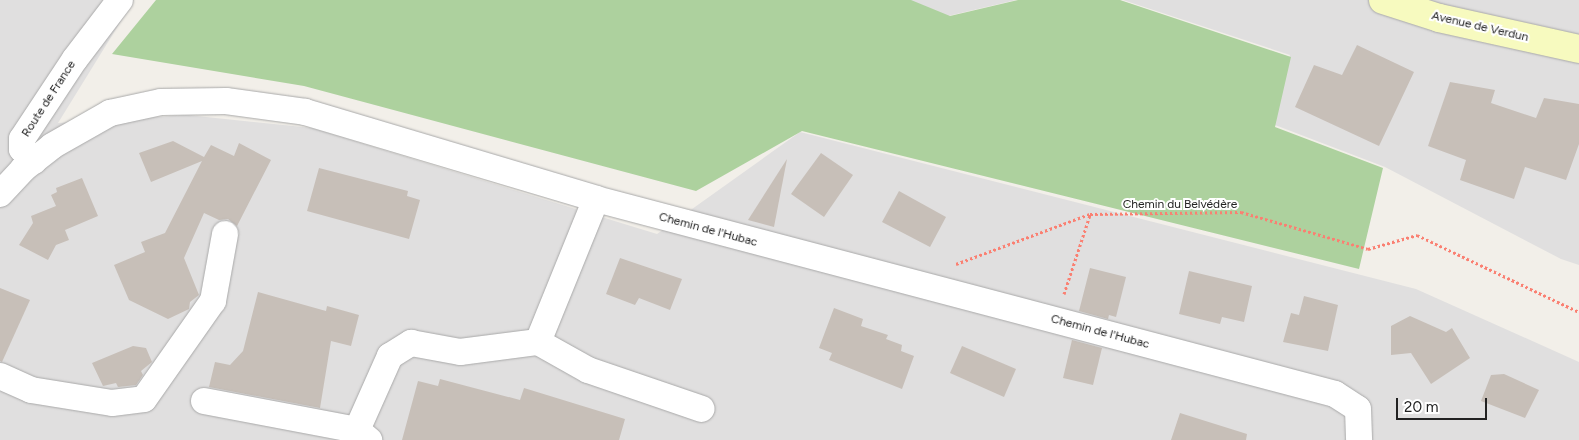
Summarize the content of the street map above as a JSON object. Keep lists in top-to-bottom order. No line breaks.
{"streets":{"main road":["Avenue de Verdun"],"street":["Route de France","Chemin de l'Hubac"],"path":["Chemin du Belvédère"]},"crossings":[["Route de France","Chemin de l'Hubac"]],"scale_bar":"20 m"}
